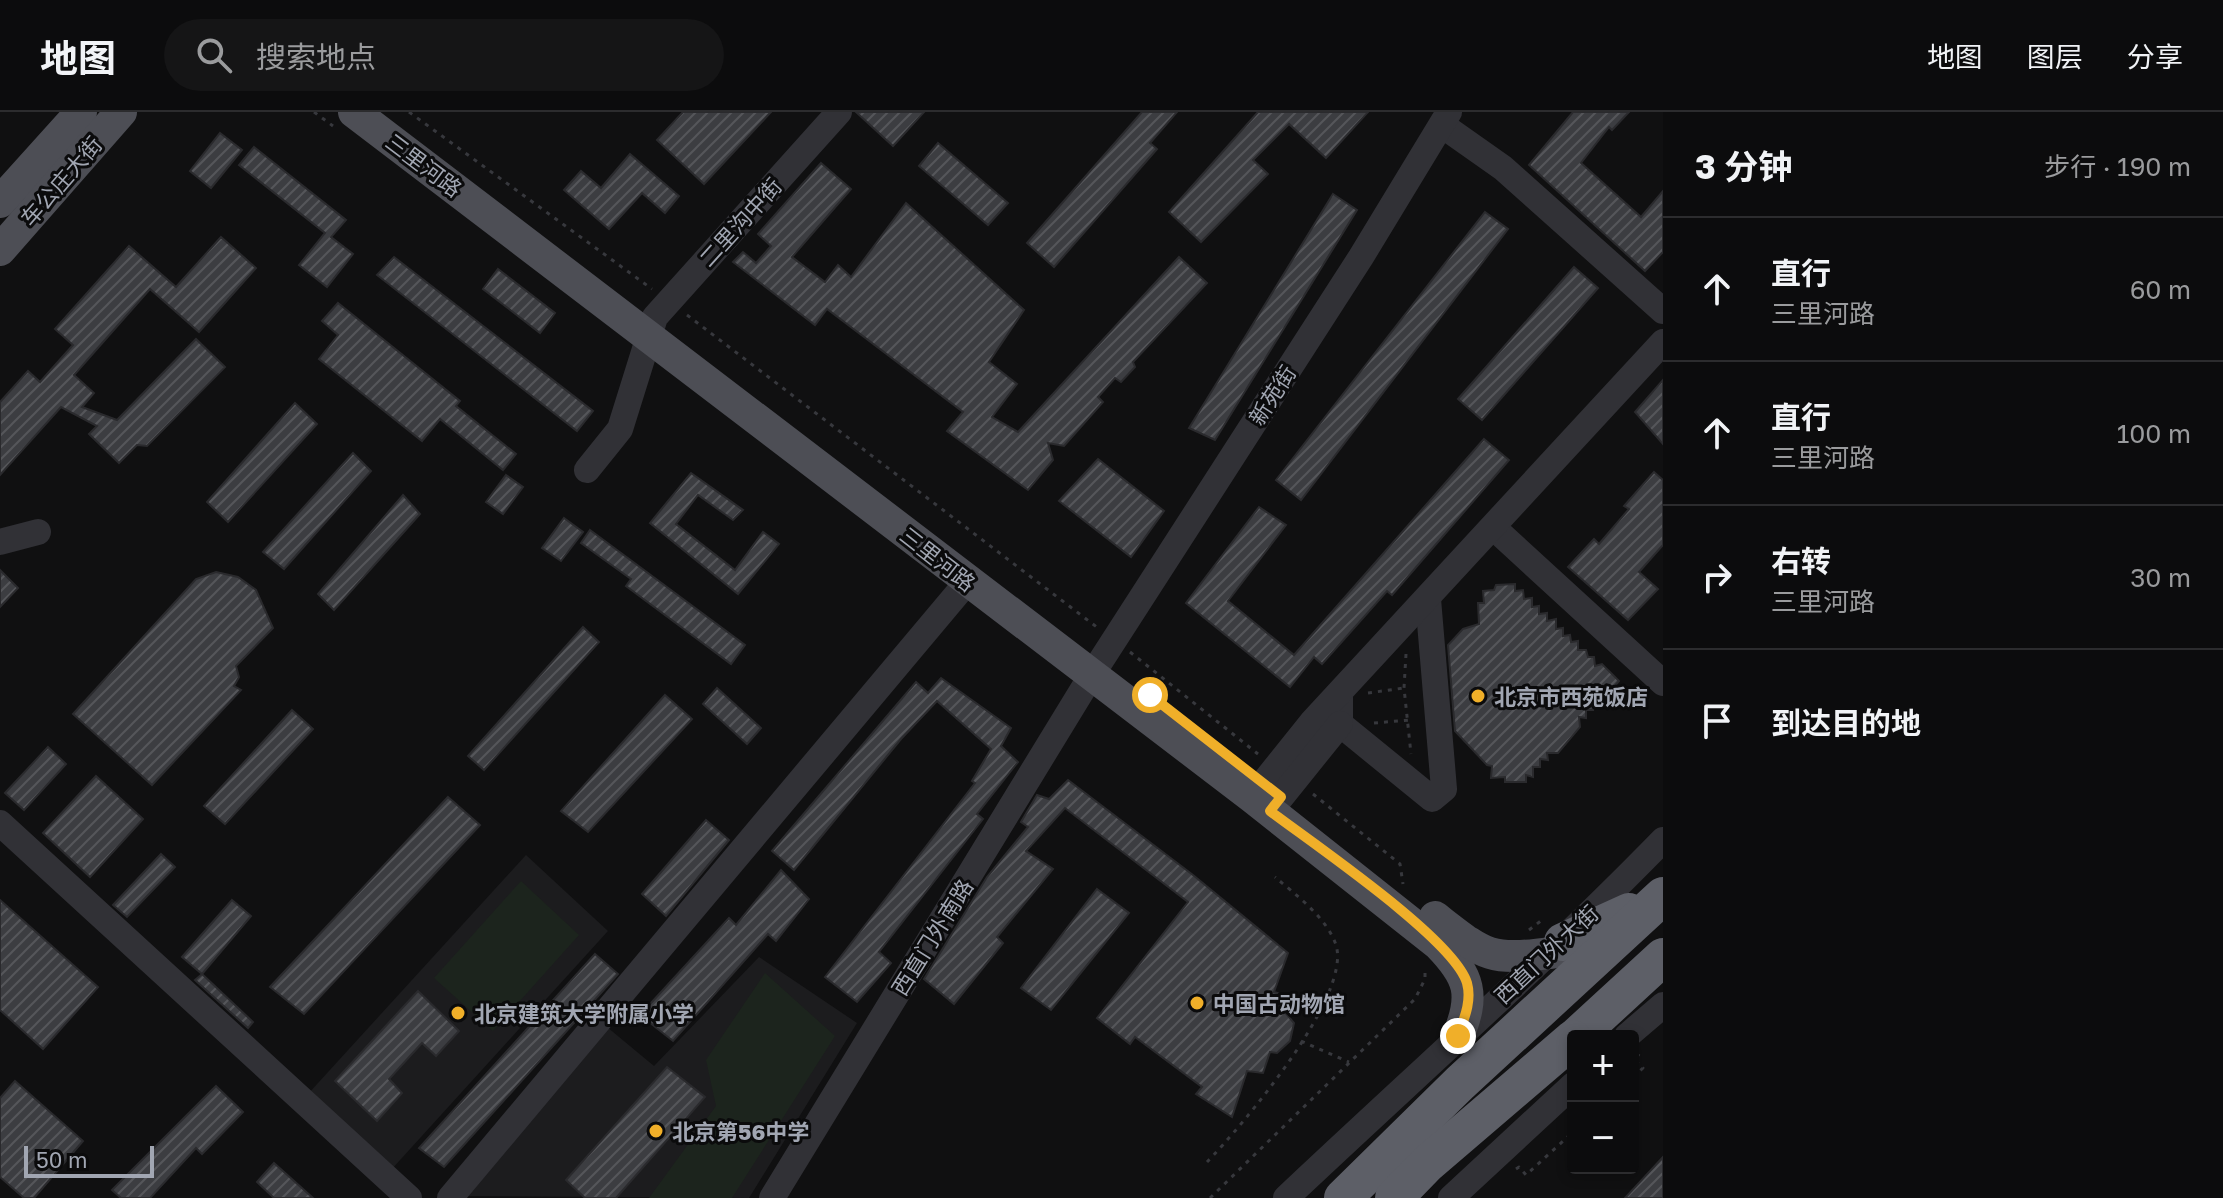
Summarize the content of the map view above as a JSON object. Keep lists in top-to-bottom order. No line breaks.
{"streets":{"highway":["西直门外大街"],"main road":["三里河路","车公庄大街"],"street":["二里沟中街","新苑街","西直门外南路"]},"crossings":[["三里河路","二里沟中街"],["三里河路","新苑街"],["三里河路","西直门外南路"],["三里河路","西直门外大街"],["新苑街","西直门外南路"]],"places":["北京市西苑饭店","中国古动物馆","北京建筑大学附属小学","北京第56中学"],"scale_bar":"50 m","page":{"header":"地图","search":"搜索地点","nav":["地图","图层","分享"],"heading":["3 分钟","步行 · 190 m"],"list":[["直行","三里河路","60 m"],["直行","三里河路","100 m"],["右转","三里河路","30 m"],"到达目的地"],"map_buttons":["+","−"],"scale":"50 m"}}
